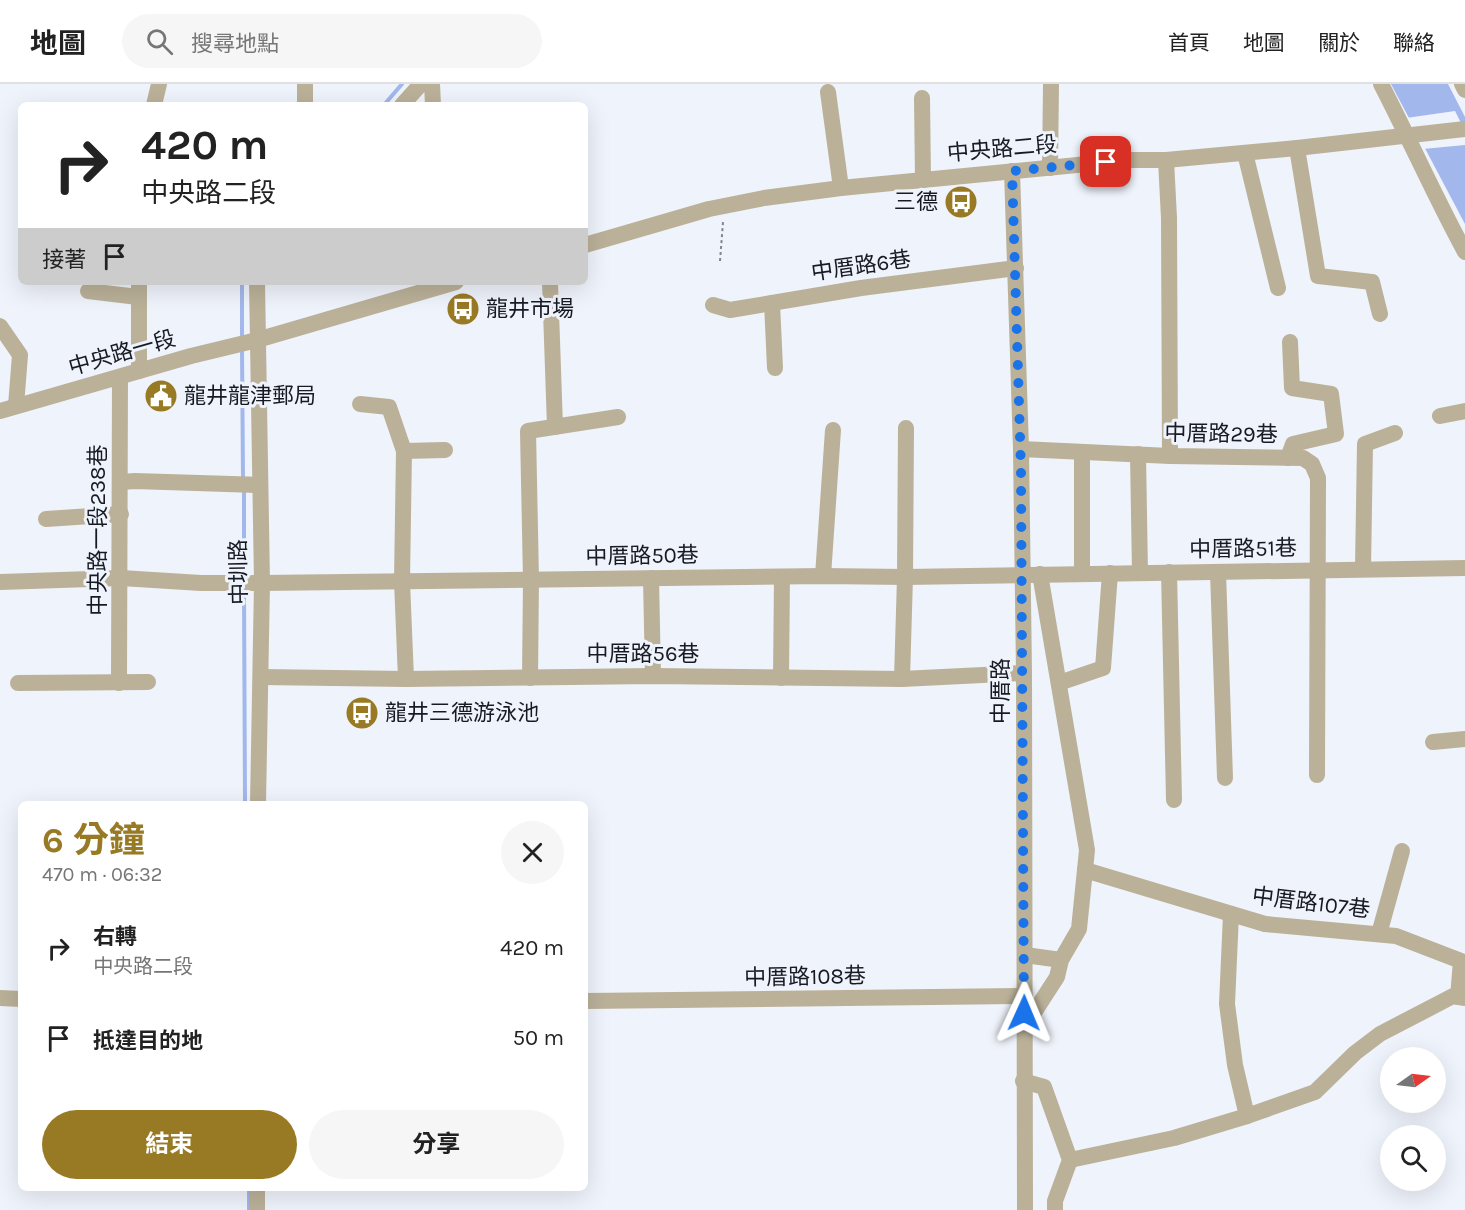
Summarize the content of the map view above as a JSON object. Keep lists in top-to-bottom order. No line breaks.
{"streets":{"street":["中央路二段","中厝路6巷","中央路一段","中厝路29巷","中央路一段238巷","中厝路51巷","中厝路50巷","中圳路","中厝路56巷","中厝路","中厝路107巷","中厝路108巷"]},"crossings":[["中央路二段","中厝路"],["中厝路6巷","中厝路"],["中央路一段","中央路一段238巷"],["中央路一段","中圳路"],["中厝路29巷","中厝路51巷"],["中厝路29巷","中厝路"],["中央路一段238巷","中厝路50巷"],["中厝路51巷","中厝路50巷"],["中厝路51巷","中厝路"],["中厝路50巷","中圳路"],["中厝路50巷","中厝路"],["中圳路","中厝路56巷"],["中厝路56巷","中厝路"],["中厝路","中厝路108巷"]],"places":{"bus stop":["三德","龍井市場","龍井三德游泳池"],"public building":["龍井龍津郵局"]},"north":"right","page":{"header":"地圖","search":"搜尋地點","nav":["首頁","地圖","關於","聯絡"],"turn":["420 m","中央路二段"],"then":"接著","heading":["6 分鐘","470 m · 06:32"],"list":[{"name":"右轉","note":"中央路二段","value":"420 m"},{"name":"抵達目的地","value":"50 m"}],"buttons":["結束","分享"]}}
